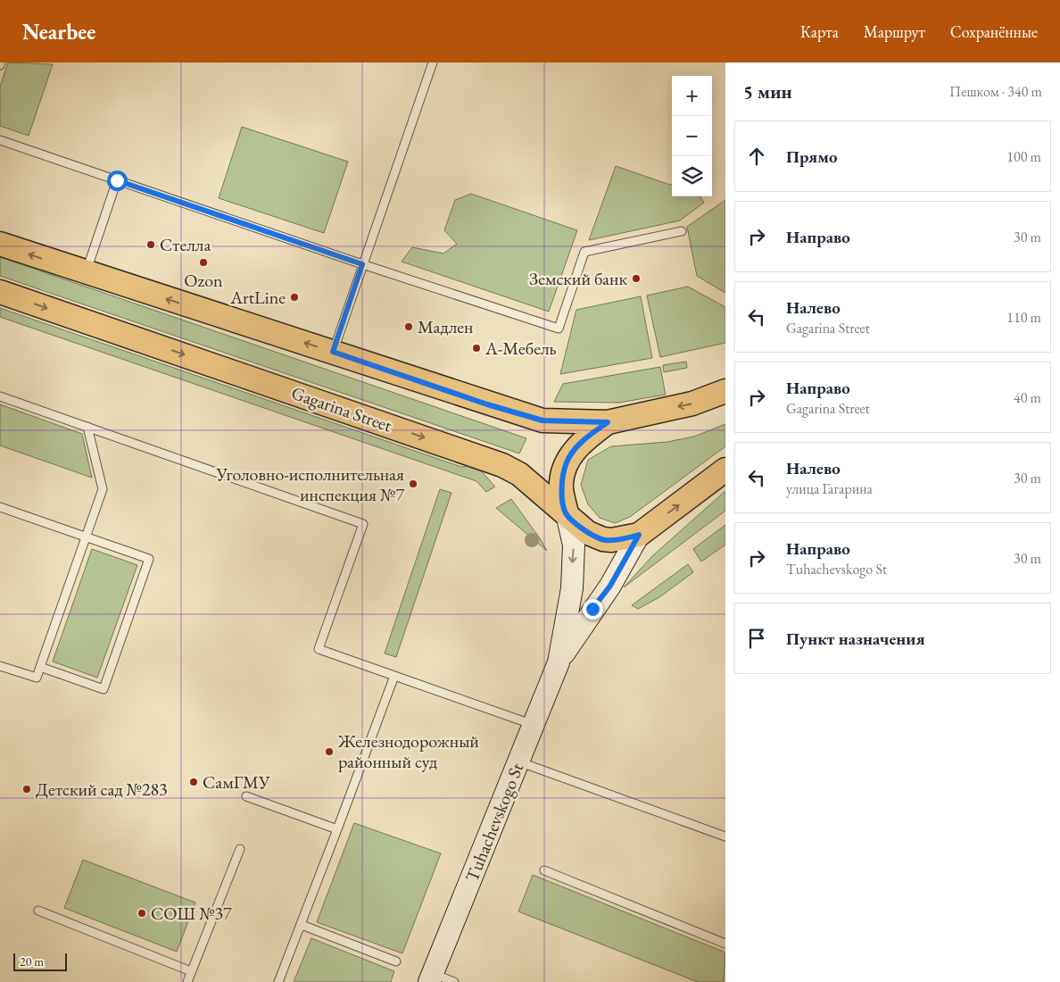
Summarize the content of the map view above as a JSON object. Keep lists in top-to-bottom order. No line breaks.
{"streets":{"main road":["Gagarina Street","Tuhachevskogo St"]},"crossings":[["Gagarina Street","Tuhachevskogo St"]],"places":["Стелла","Ozon","Земский банк","ArtLine","Мадлен","А-Мебель","Уголовно-исполнительная инспекция №7","Железнодорожный районный суд","СамГМУ","Детский сад №283","СОШ №37"],"scale_bar":"20 m","page":{"header":"Nearbee","nav":["Карта","Маршрут","Сохранённые"],"heading":["5 мин","Пешком · 340 m"],"map_buttons":["+","−"],"list":[["Прямо","100 m"],["Направо","30 m"],["Налево","Gagarina Street","110 m"],["Направо","Gagarina Street","40 m"],["Налево","улица Гагарина","30 m"],["Направо","Tuhachevskogo St","30 m"],"Пункт назначения"],"scale":"20 m"}}
